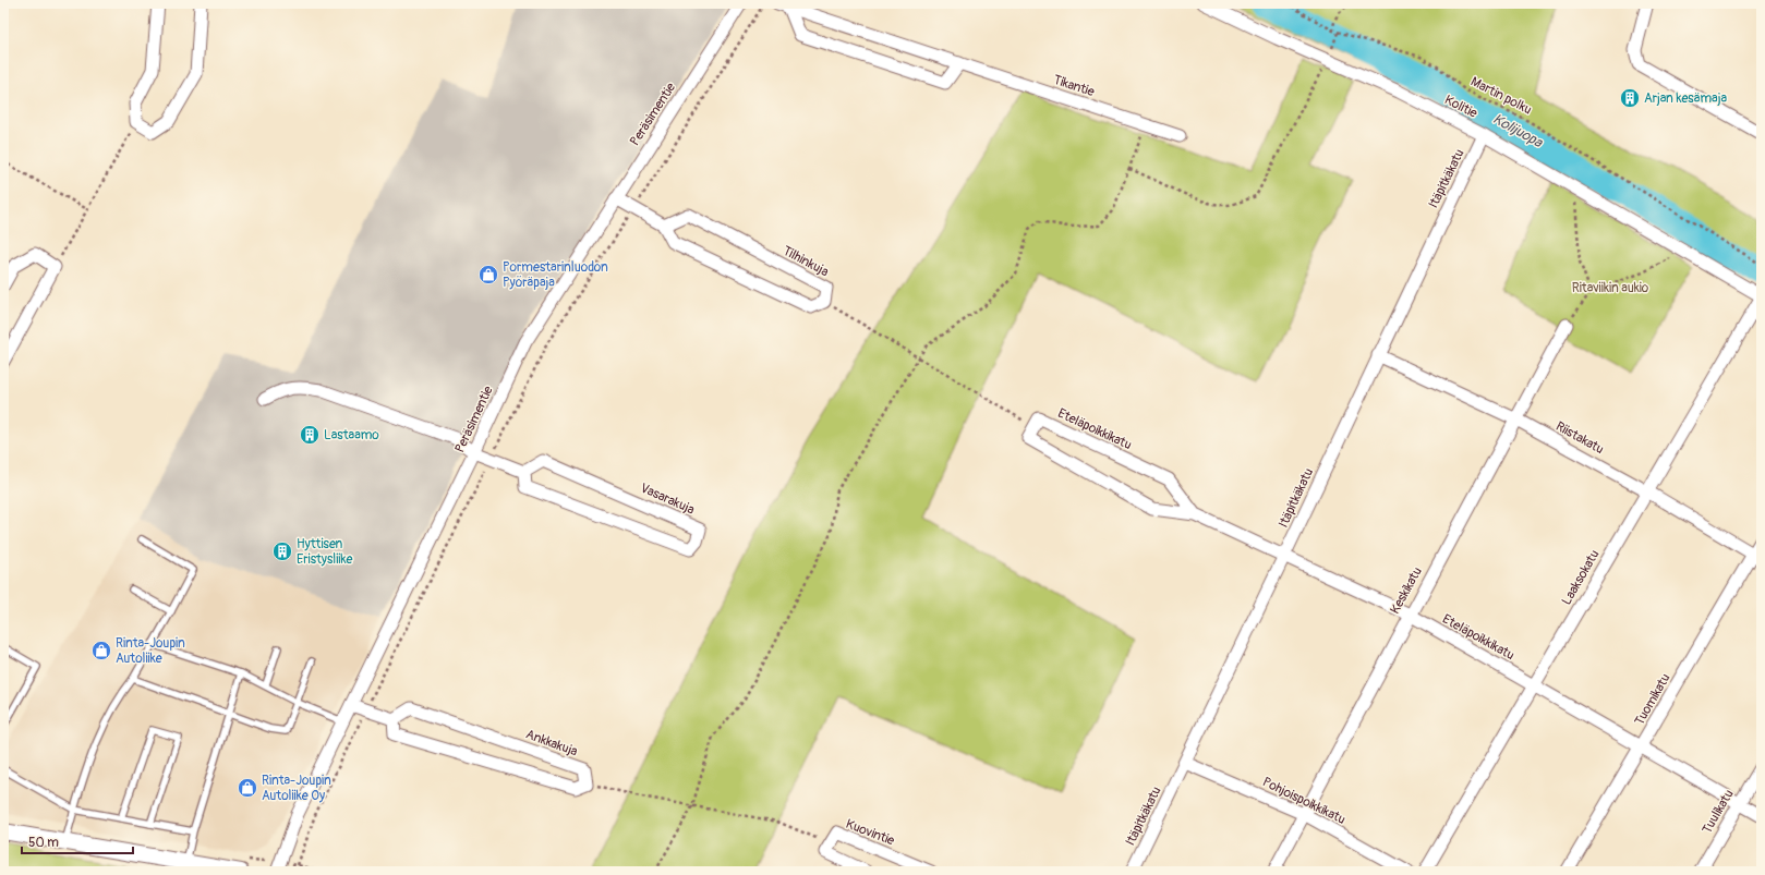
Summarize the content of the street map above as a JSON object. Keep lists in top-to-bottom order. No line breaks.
{"streets":{"street":["Tikantie","Kolitie","Peräsimentie","Itäpitkäkatu","Tilhinkuja","Eteläpoikkikatu","Riistakatu","Vasarakuja","Laaksokatu","Keskikatu","Tuomikatu","Ankkakuja","Pohjoispoikkikatu","Tuulikatu","Kuovintie"],"path":["Martin polku"]},"crossings":[["Kolitie","Itäpitkäkatu"],["Kolitie","Laaksokatu"],["Itäpitkäkatu","Eteläpoikkikatu"],["Itäpitkäkatu","Riistakatu"],["Itäpitkäkatu","Pohjoispoikkikatu"],["Eteläpoikkikatu","Laaksokatu"],["Eteläpoikkikatu","Keskikatu"],["Eteläpoikkikatu","Tuomikatu"],["Eteläpoikkikatu","Tuulikatu"],["Riistakatu","Laaksokatu"],["Riistakatu","Keskikatu"],["Riistakatu","Tuomikatu"],["Keskikatu","Pohjoispoikkikatu"]],"water":["Kolijuopa"],"parks":["Ritaviikin aukio"],"places":{"building":["Arjan kesämaja","Lastaamo","Hyttisen Eristysliike"],"shop":["Pormestarinluodon Pyöräpaja","Rinta-Joupin Autoliike","Rinta-Joupin Autoliike Oy"]},"scale_bar":"50 m"}
